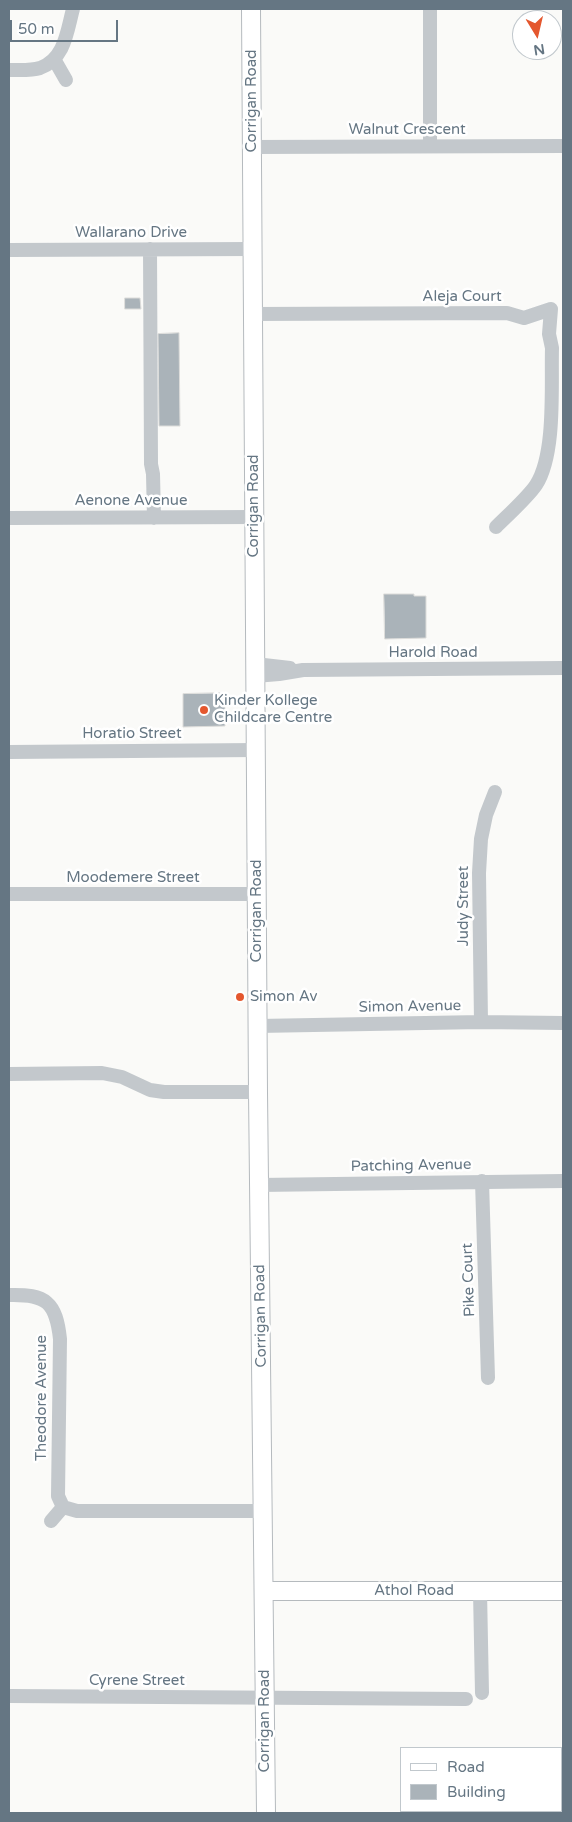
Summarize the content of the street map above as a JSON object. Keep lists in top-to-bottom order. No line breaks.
{"streets":{"main road":["Corrigan Road","Athol Road"],"street":["Walnut Crescent","Wallarano Drive","Aleja Court","Aenone Avenue","Harold Road","Horatio Street","Moodemere Street","Judy Street","Simon Avenue","Patching Avenue","Pike Court","Theodore Avenue","Cyrene Street"]},"crossings":[["Corrigan Road","Walnut Crescent"],["Corrigan Road","Wallarano Drive"],["Corrigan Road","Aleja Court"],["Corrigan Road","Aenone Avenue"],["Corrigan Road","Harold Road"],["Corrigan Road","Horatio Street"],["Corrigan Road","Moodemere Street"],["Corrigan Road","Simon Avenue"],["Corrigan Road","Patching Avenue"],["Corrigan Road","Athol Road"],["Corrigan Road","Cyrene Street"],["Judy Street","Simon Avenue"],["Patching Avenue","Pike Court"]],"places":["Kinder Kollege Childcare Centre","Simon Av"],"legend":["Road","Building"],"scale_bar":"50 m","north":"bottom"}
